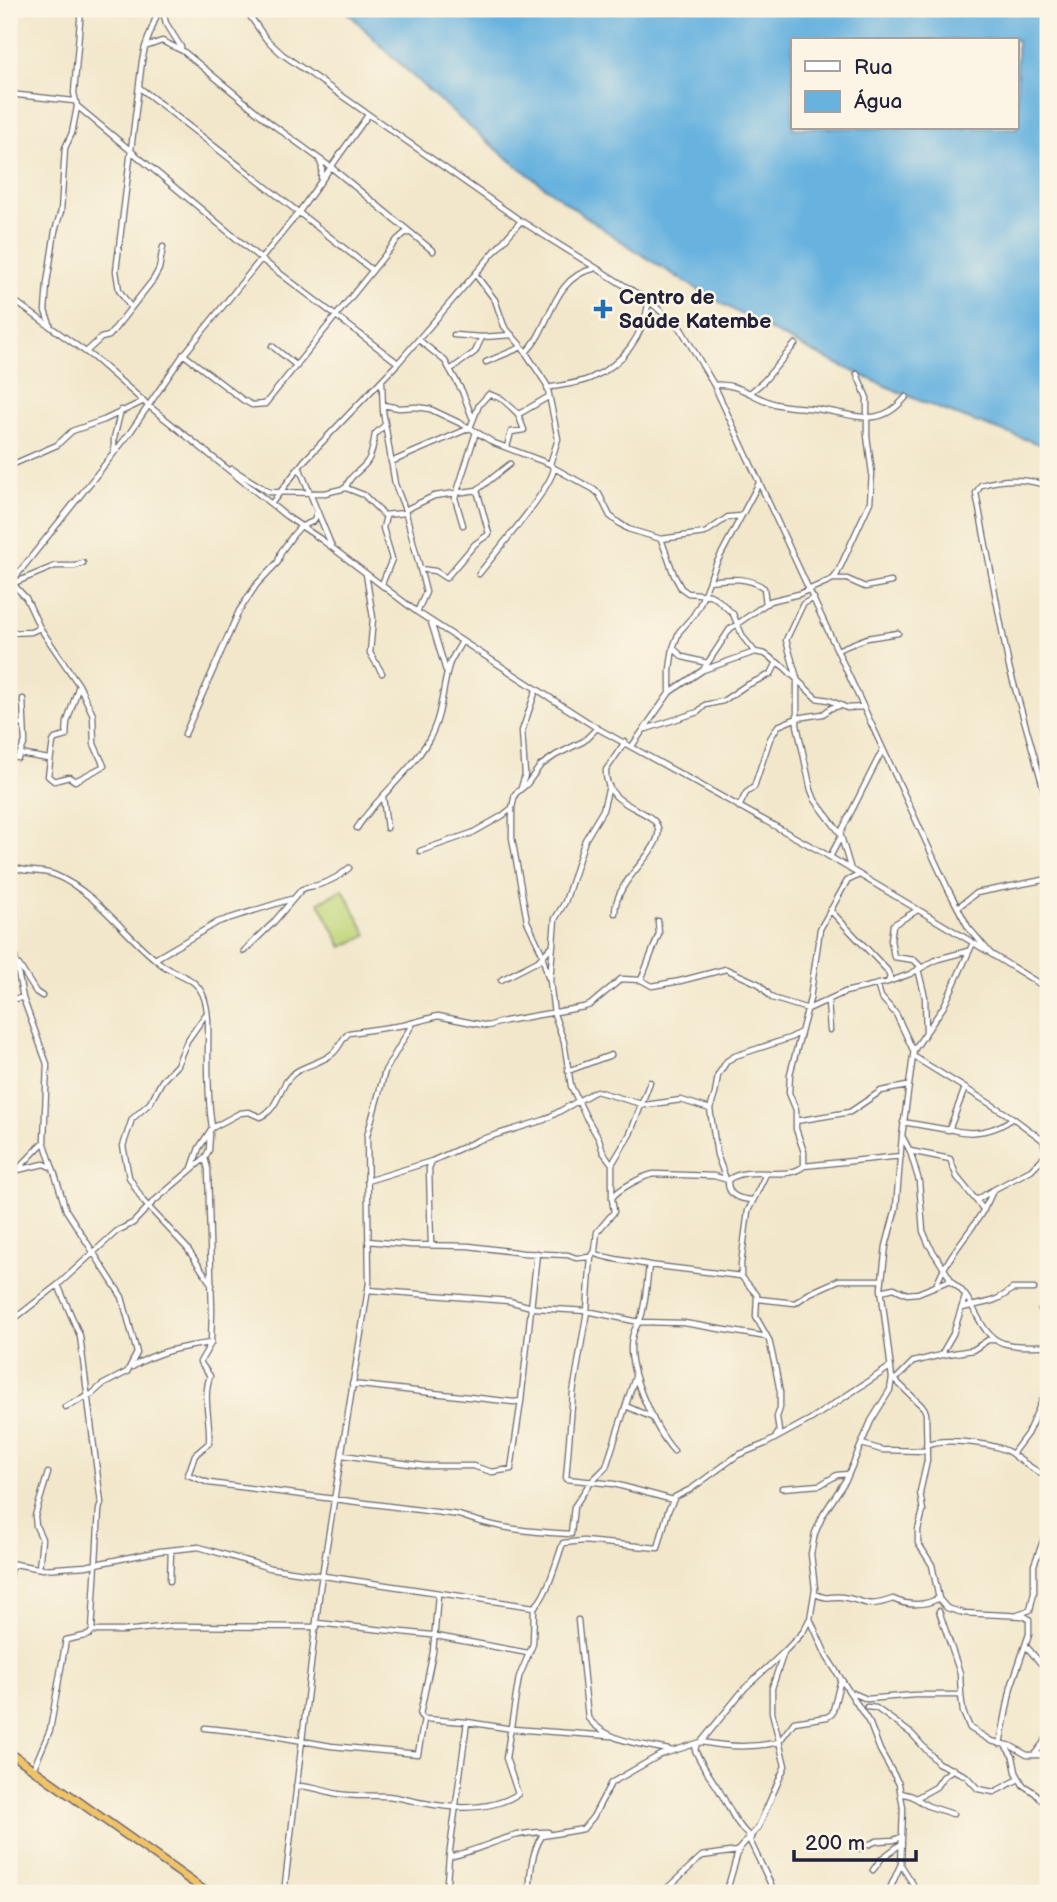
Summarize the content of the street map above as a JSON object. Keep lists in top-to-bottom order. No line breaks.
{"places":{"health":["Centro de Saúde Katembe"]},"legend":["Rua","Água"],"scale_bar":"200 m"}
